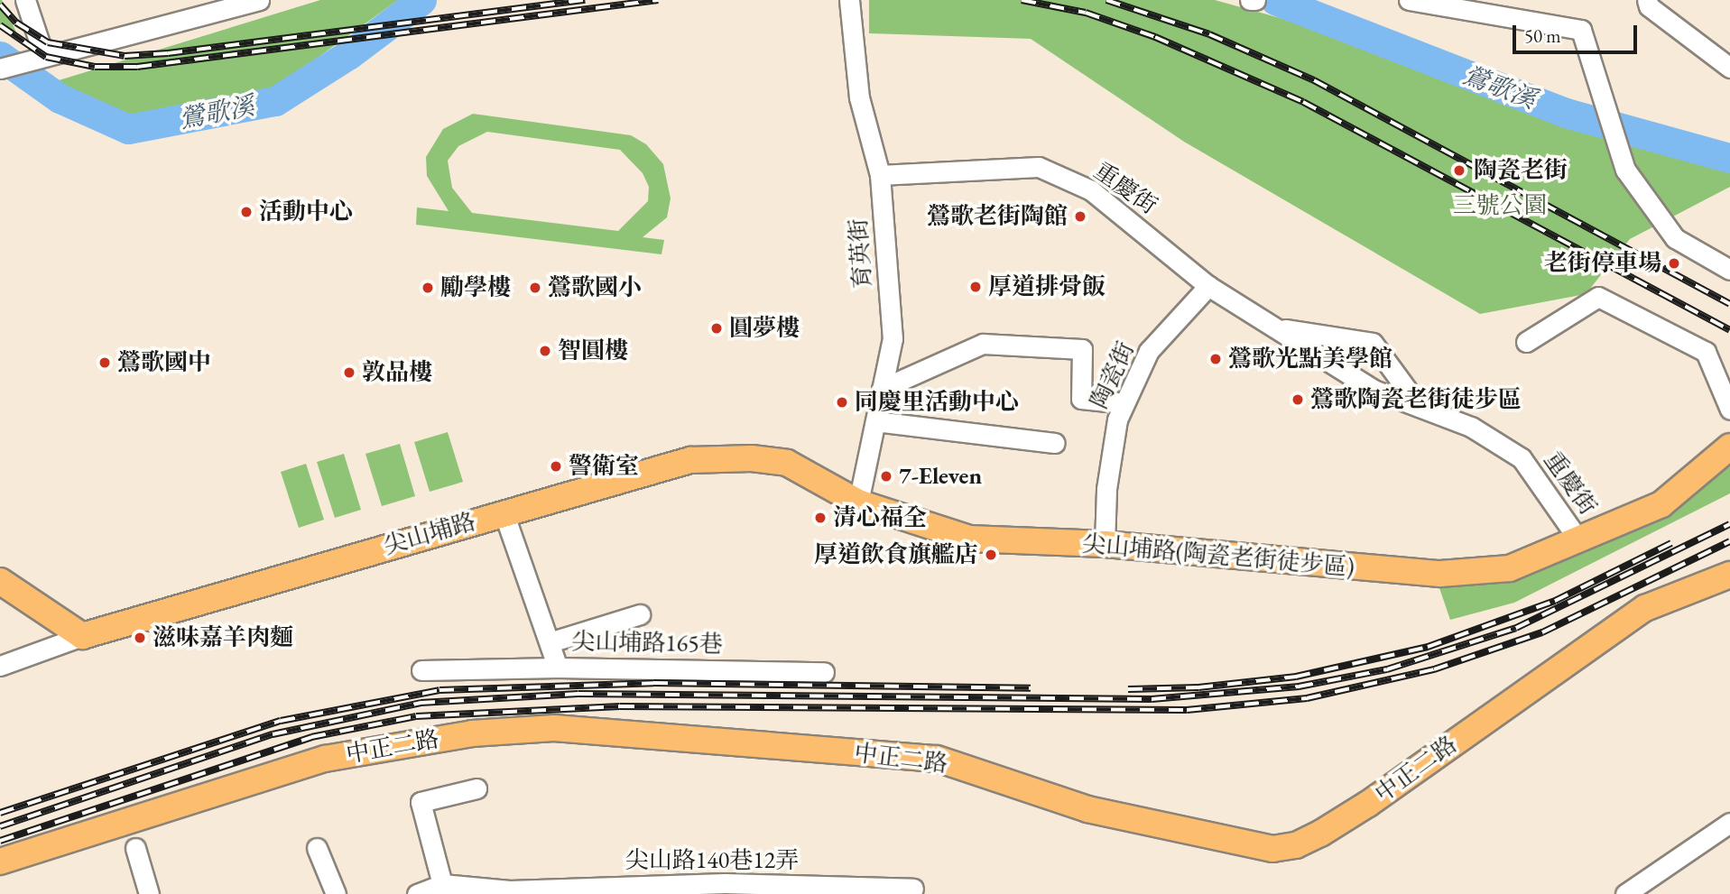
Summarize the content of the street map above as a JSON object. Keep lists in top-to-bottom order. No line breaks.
{"streets":{"main road":["尖山埔路","尖山埔路(陶瓷老街徒步區)","中正二路"],"street":["重慶街","育英街","陶瓷街","尖山埔路165巷","尖山路140巷12弄"]},"crossings":[["重慶街","育英街"],["重慶街","陶瓷街"],["重慶街","尖山埔路(陶瓷老街徒步區)"],["育英街","尖山埔路"],["育英街","尖山埔路(陶瓷老街徒步區)"],["陶瓷街","尖山埔路(陶瓷老街徒步區)"],["尖山埔路","尖山埔路(陶瓷老街徒步區)"],["尖山埔路","尖山埔路165巷"]],"water":["鶯歌溪"],"parks":["三號公園"],"places":["陶瓷老街","活動中心","鶯歌老街陶館","老街停車場","厚道排骨飯","勵學樓","鶯歌國小","圓夢樓","智圓樓","鶯歌光點美學館","鶯歌國中","敦品樓","鶯歌陶瓷老街徒步區","同慶里活動中心","警衛室","7-Eleven","清心福全","厚道飲食旗艦店","滋味嘉羊肉麵"],"scale_bar":"50 m"}
